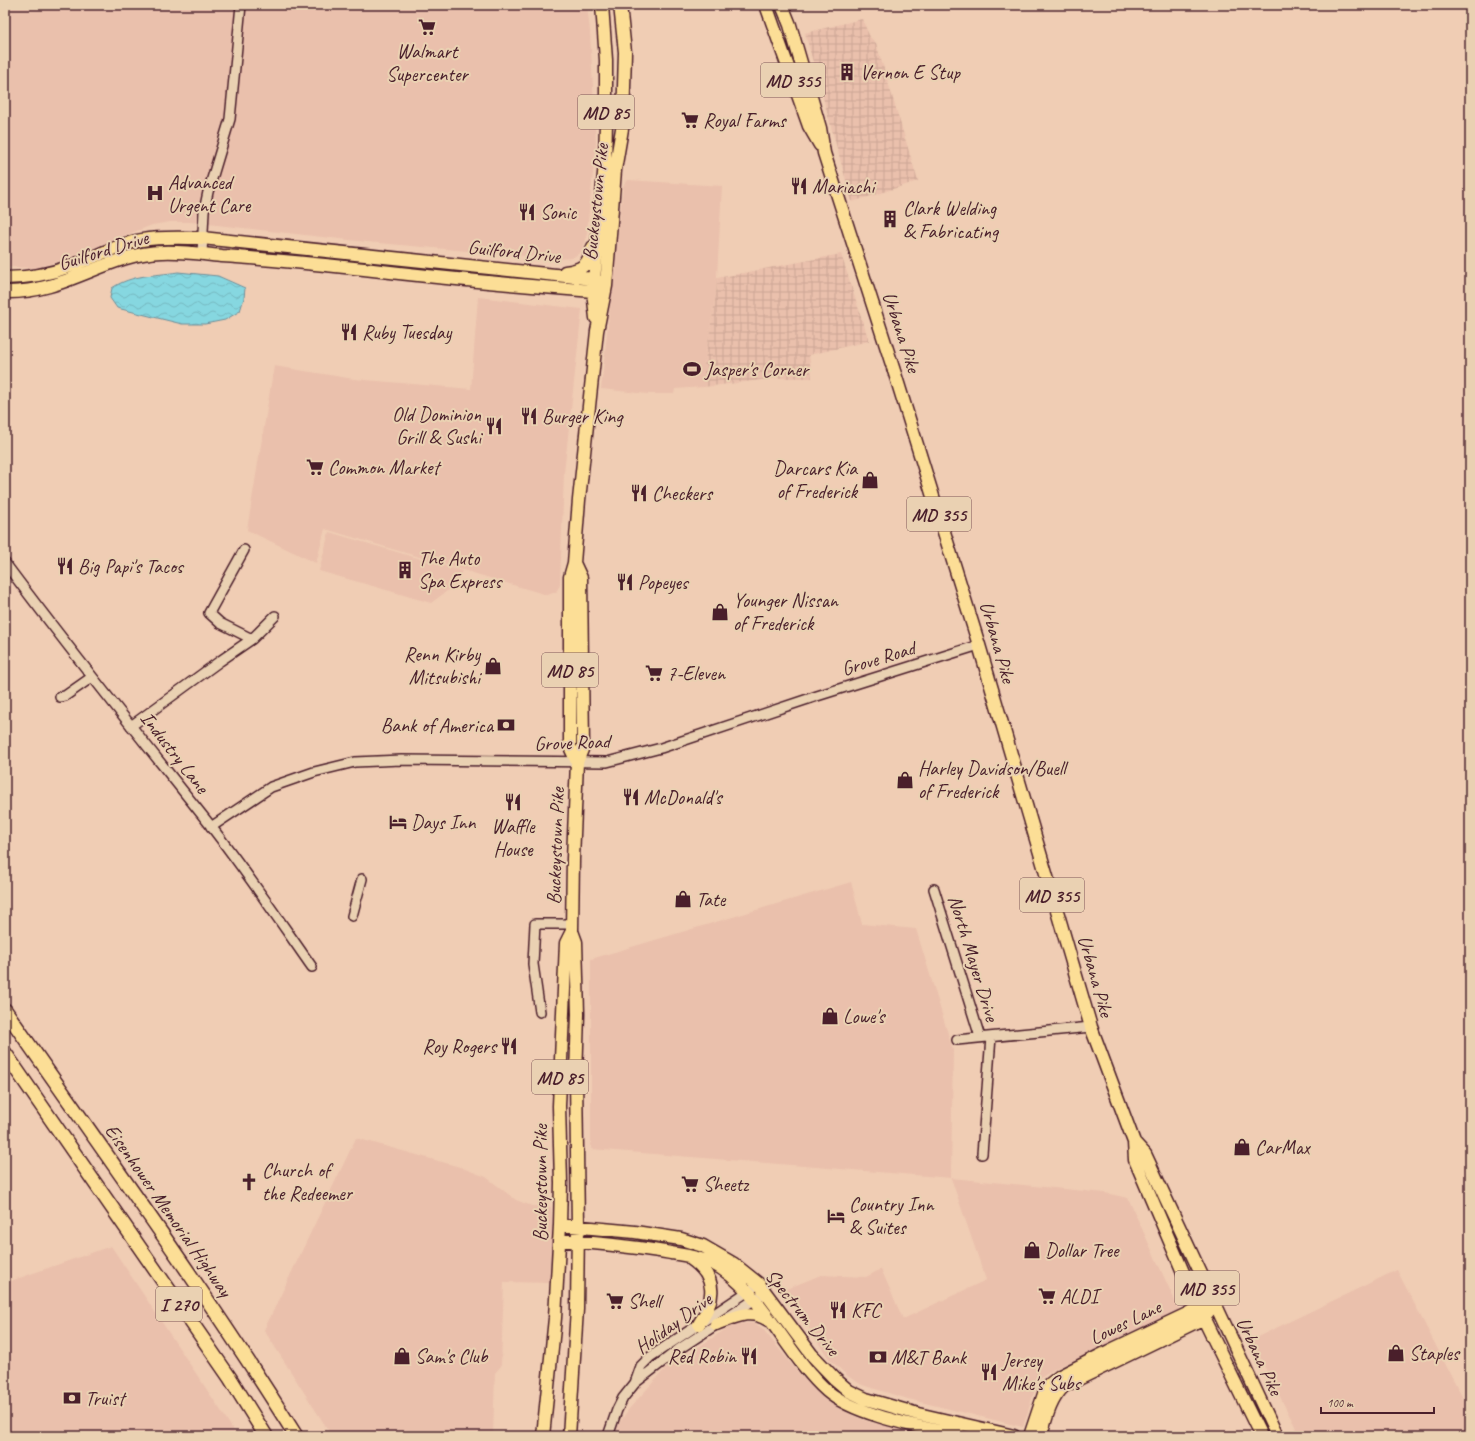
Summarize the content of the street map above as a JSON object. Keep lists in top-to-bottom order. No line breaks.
{"streets":{"highway":["Eisenhower Memorial Highway","I 270"],"main road":["MD 355","MD 85","Buckeystown Pike","Guilford Drive","Urbana Pike","Spectrum Drive","Lowes Lane"],"street":["Grove Road","Industry Lane","North Mayer Drive","Holiday Drive"]},"crossings":[["Buckeystown Pike","Guilford Drive"],["Buckeystown Pike","Grove Road"],["Buckeystown Pike","Spectrum Drive"],["Urbana Pike","Grove Road"],["Urbana Pike","Lowes Lane"],["Grove Road","Industry Lane"],["Spectrum Drive","Holiday Drive"]],"places":{"supermarket":["Walmart Supercenter","Royal Farms","Common Market","7-Eleven","Sheetz","ALDI","Shell"],"building":["Vernon E Stup","Clark Welding & Fabricating","The Auto Spa Express"],"restaurant":["Mariachi","Sonic","Ruby Tuesday","Burger King","Old Dominion Grill & Sushi","Checkers","Big Papi's Tacos","Popeyes","McDonald's","Waffle House","Roy Rogers","KFC","Red Robin","Jersey Mike's Subs"],"hospital":["Advanced Urgent Care"],"sports":["Jasper's Corner"],"shop":["Darcars Kia of Frederick","Younger Nissan of Frederick","Renn Kirby Mitsubishi","Harley Davidson/Buell of Frederick","Tate","Lowe's","CarMax","Dollar Tree","Staples","Sam's Club"],"bank":["Bank of America","M&T Bank","Truist"],"hotel":["Days Inn","Country Inn & Suites"],"church":["Church of the Redeemer"]},"scale_bar":"100 m"}
